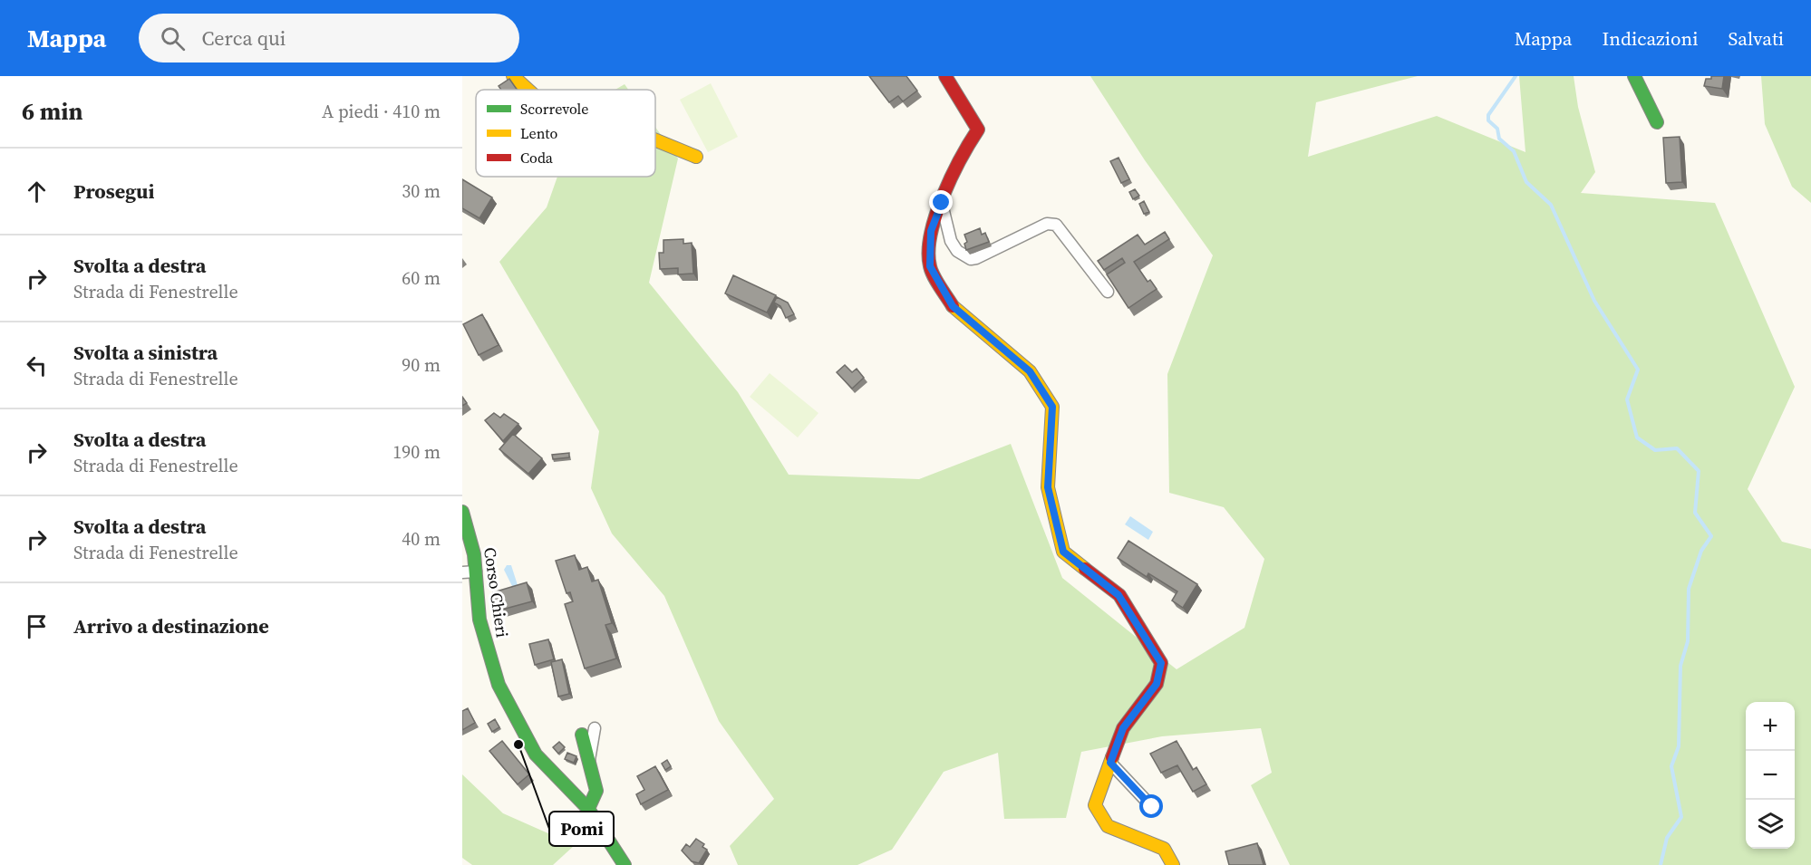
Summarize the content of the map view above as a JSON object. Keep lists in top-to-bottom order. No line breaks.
{"streets":{"street":["Corso Chieri"]},"places":["Pomi"],"legend":["Scorrevole","Lento","Coda"],"page":{"header":"Mappa","search":"Cerca qui","nav":["Mappa","Indicazioni","Salvati"],"heading":["6 min","A piedi · 410 m"],"list":[["Prosegui","30 m"],["Svolta a destra","Strada di Fenestrelle","60 m"],["Svolta a sinistra","Strada di Fenestrelle","90 m"],["Svolta a destra","Strada di Fenestrelle","190 m"],["Svolta a destra","Strada di Fenestrelle","40 m"],"Arrivo a destinazione"],"map_buttons":["+","−"]}}
